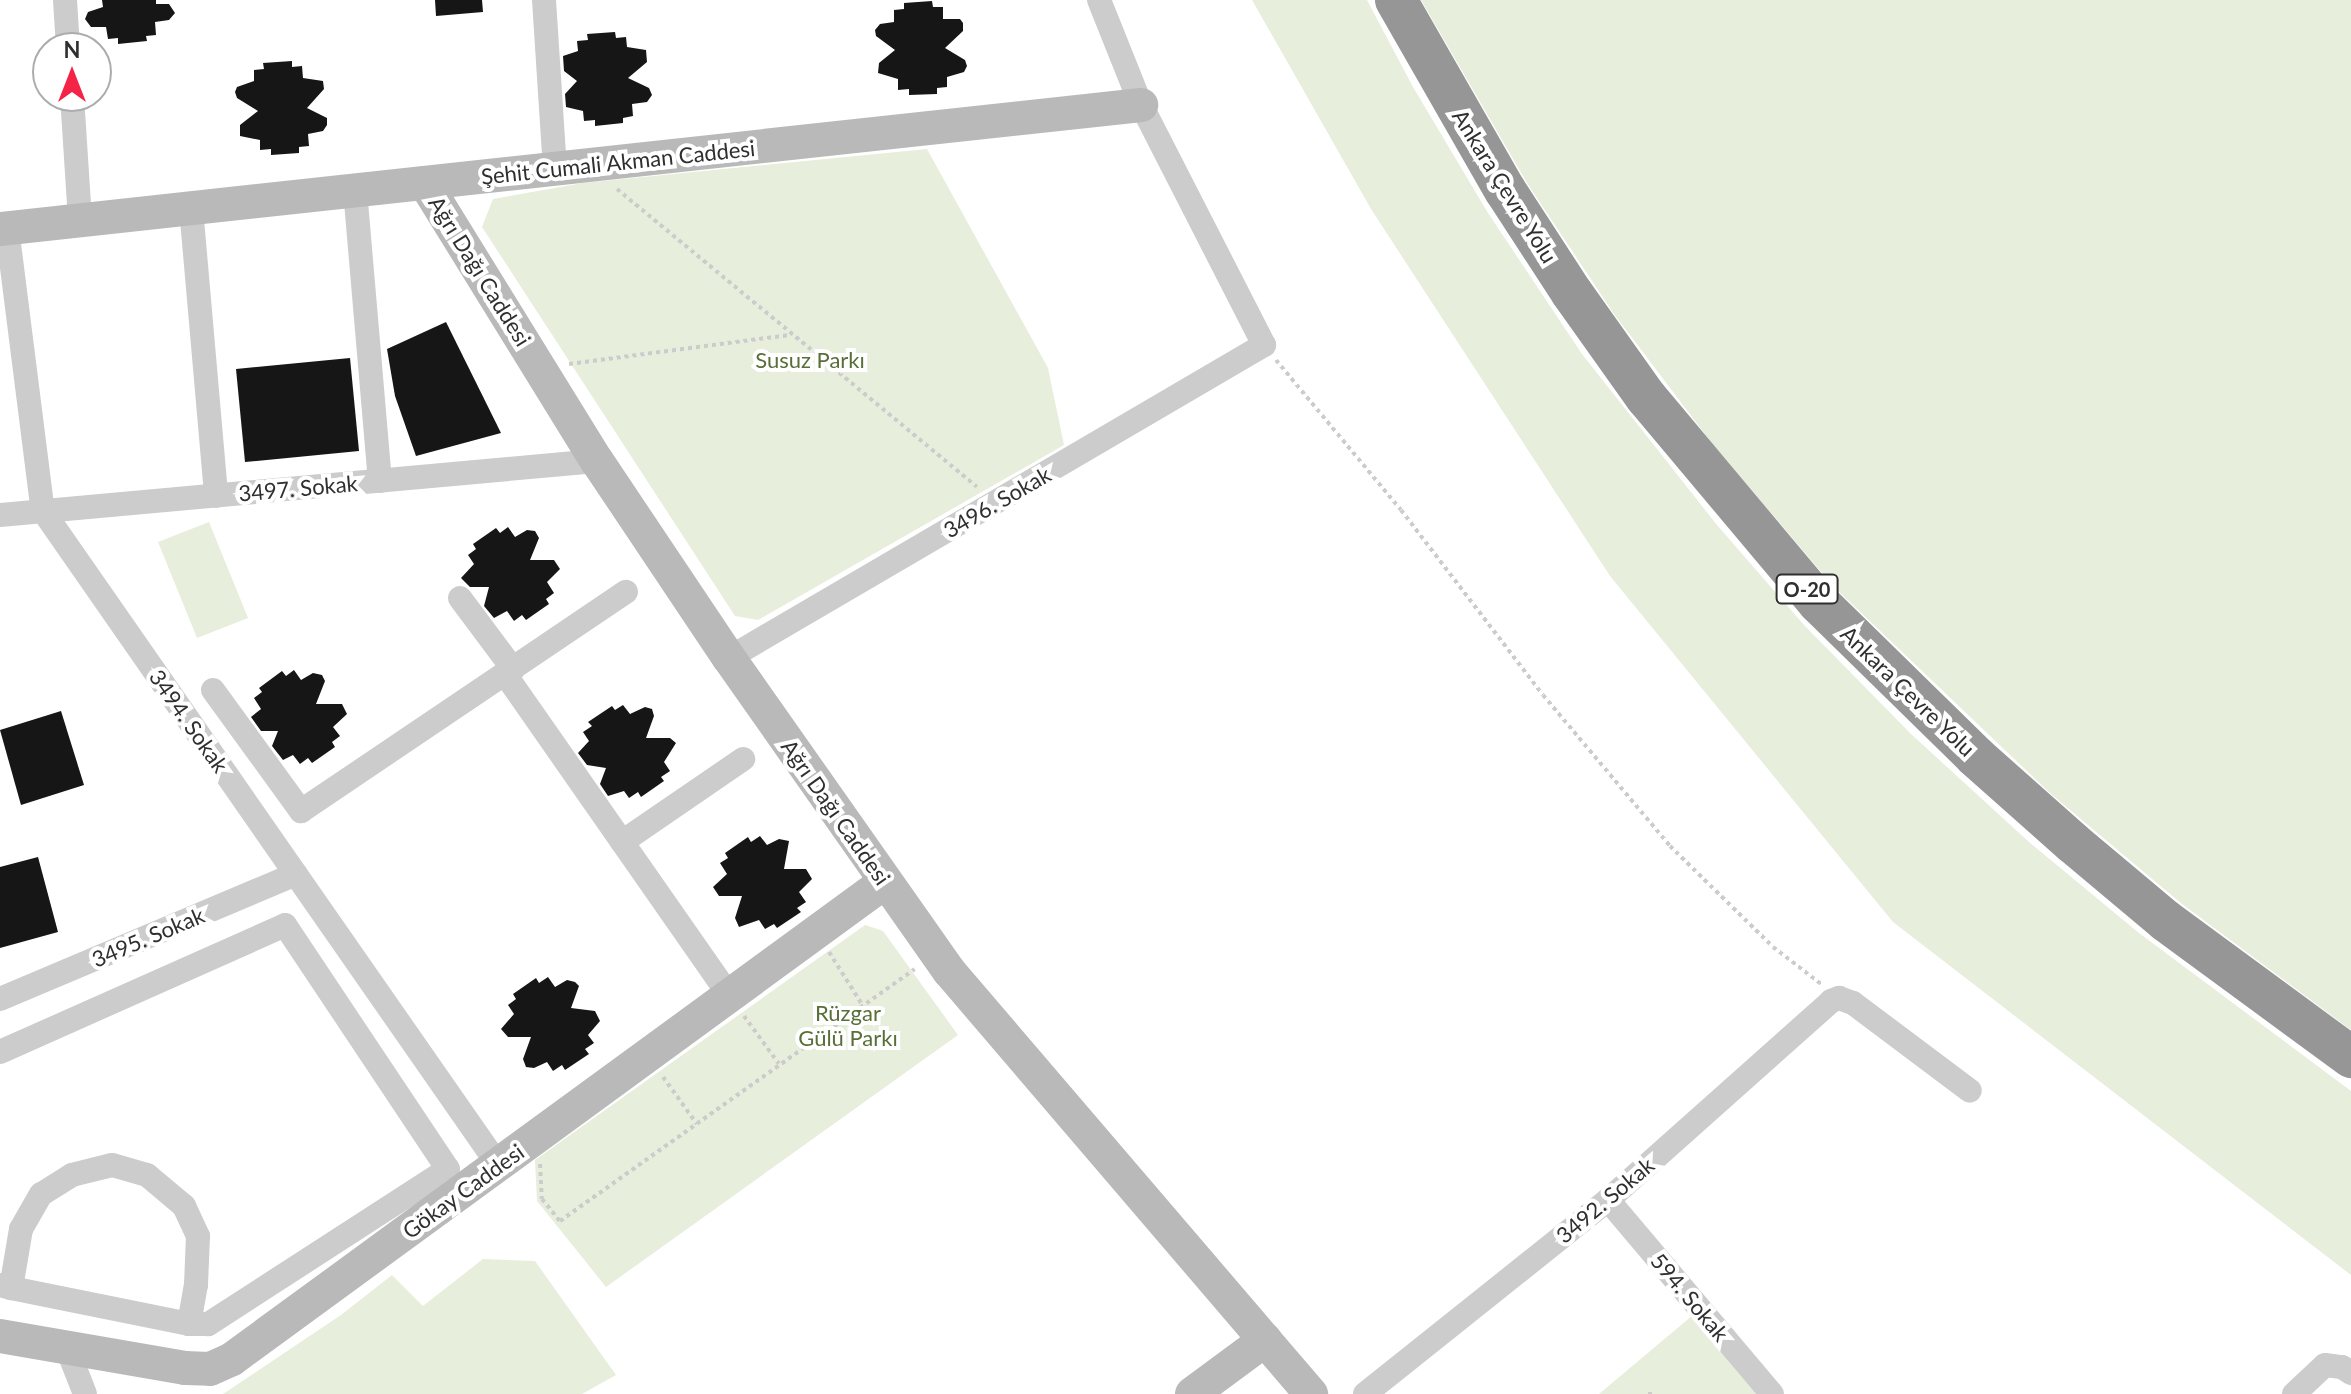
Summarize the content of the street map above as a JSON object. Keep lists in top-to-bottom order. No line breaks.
{"streets":{"highway":["Ankara Çevre Yolu","O-20"],"main road":["Şehit Cumali Akman Caddesi","Ağrı Dağı Caddesi","Gökay Caddesi"],"street":["3497. Sokak","3496. Sokak","3494. Sokak","3495. Sokak","3492. Sokak","594. Sokak"]},"crossings":[["Şehit Cumali Akman Caddesi","Ağrı Dağı Caddesi"],["Şehit Cumali Akman Caddesi","3494. Sokak"],["Ağrı Dağı Caddesi","3497. Sokak"],["Ağrı Dağı Caddesi","3496. Sokak"],["Ağrı Dağı Caddesi","Gökay Caddesi"],["3497. Sokak","3494. Sokak"],["3494. Sokak","3495. Sokak"],["3494. Sokak","Gökay Caddesi"],["3492. Sokak","594. Sokak"]],"parks":["Susuz Parkı","Rüzgar Gülü Parkı"],"north":"top"}
